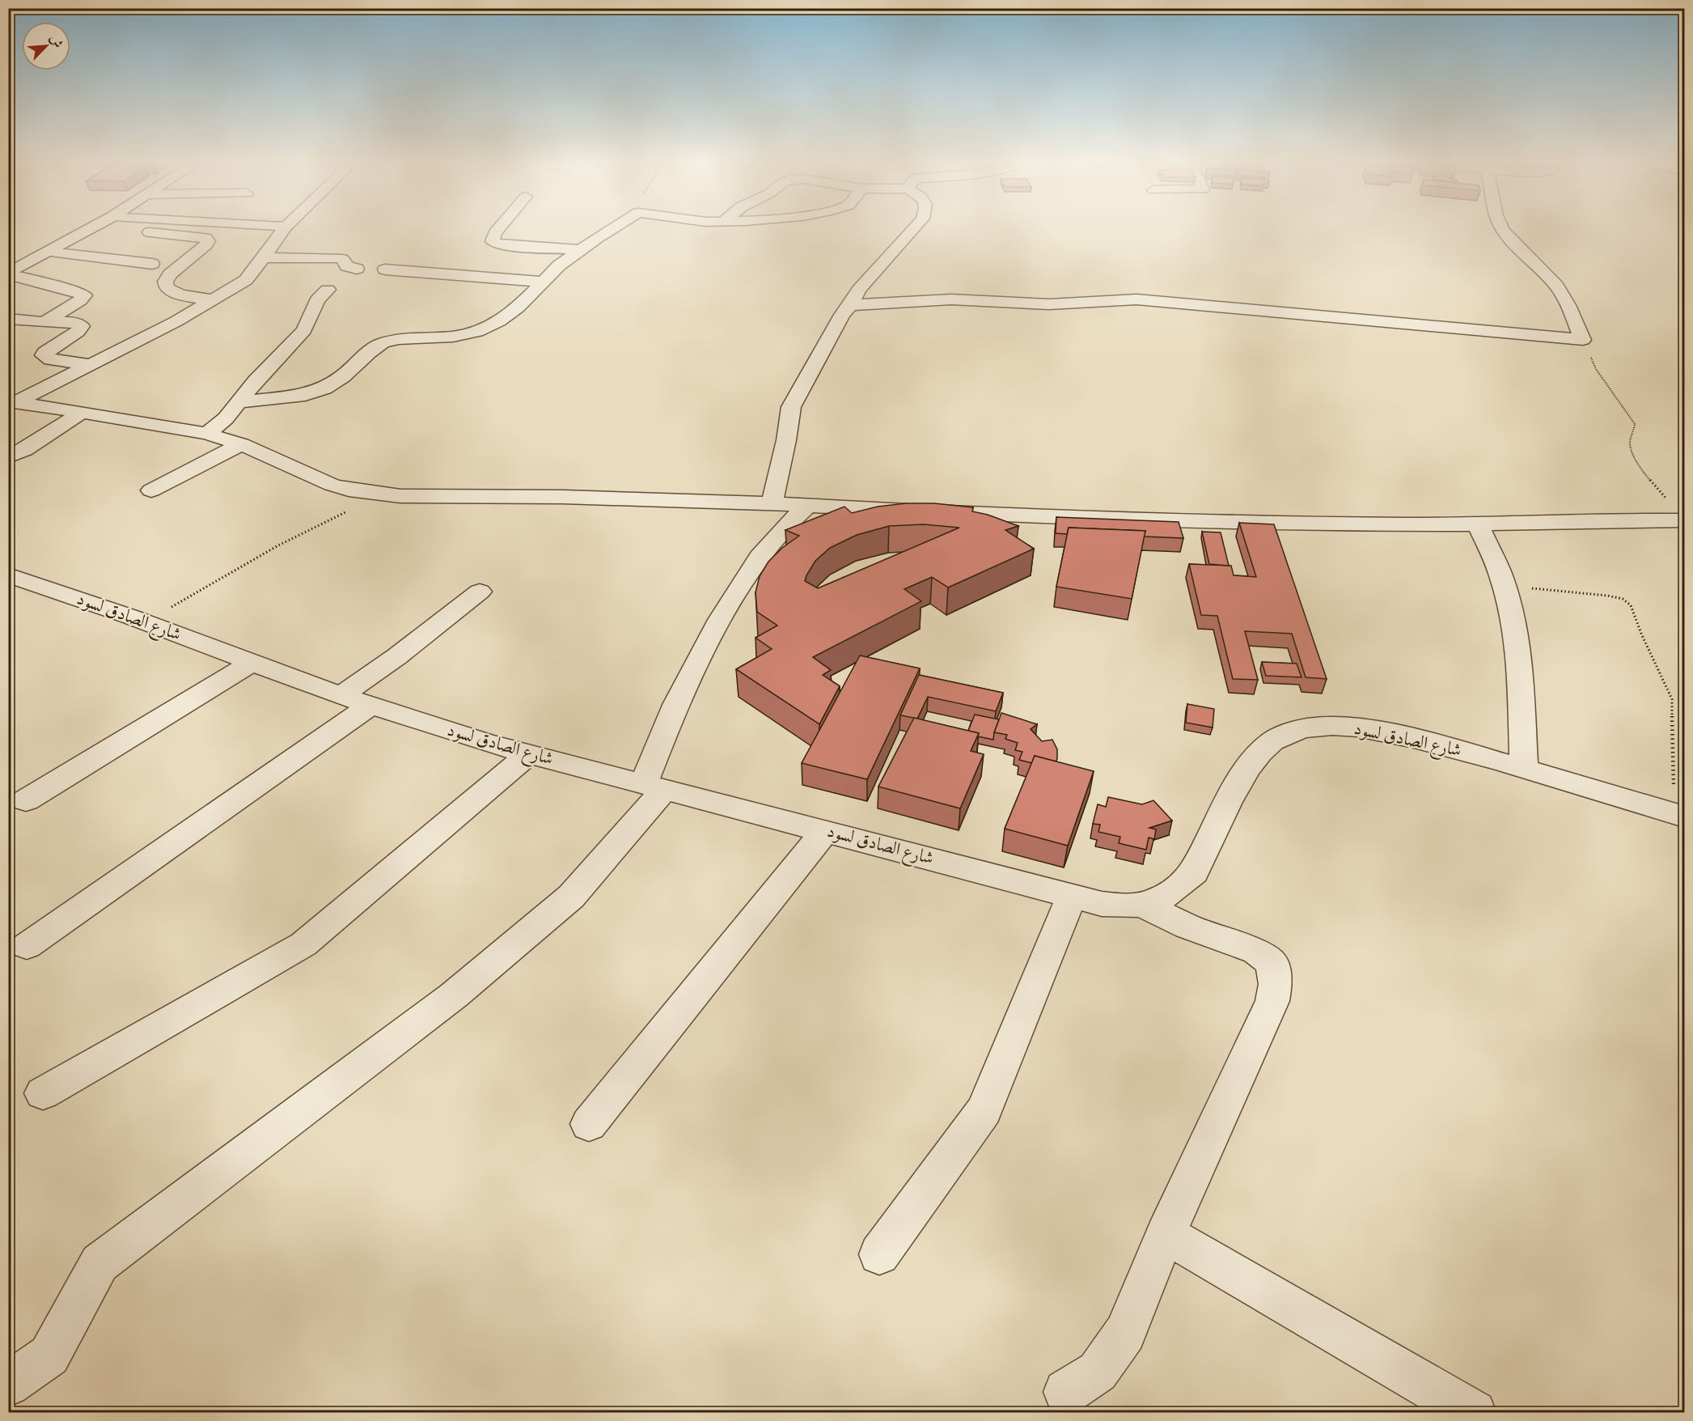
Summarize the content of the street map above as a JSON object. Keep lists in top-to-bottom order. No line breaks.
{"streets":{"street":["شارع الصادق لسود"]},"north":"top right"}
